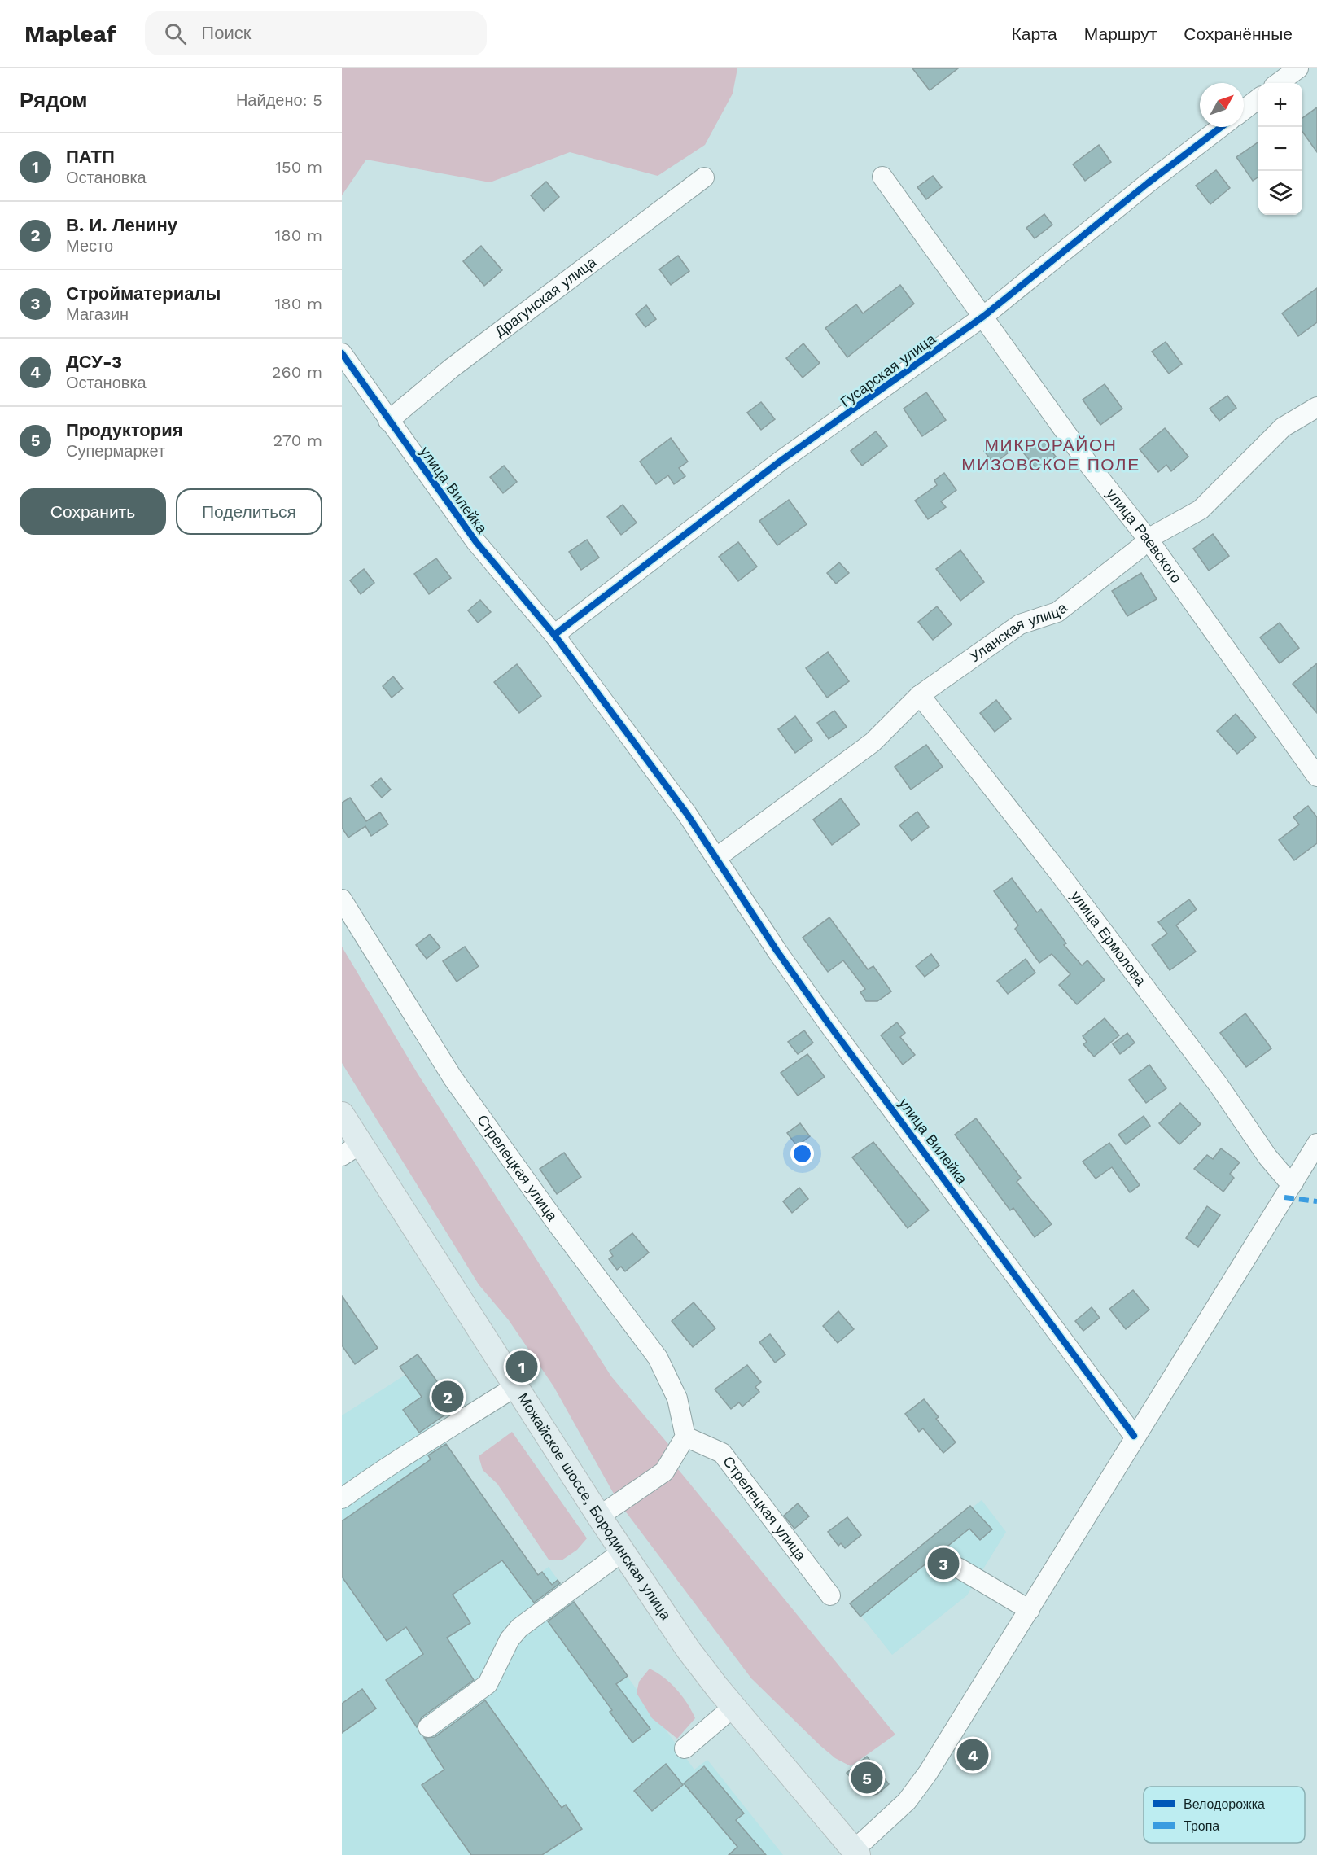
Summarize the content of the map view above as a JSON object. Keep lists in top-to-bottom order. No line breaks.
{"streets":{"main road":["Можайское шоссе, Бородинская улица"],"street":["Драгунская улица","Гусарская улица","улица Вилейка","улица Раевского","Уланская улица","улица Ермолова","Стрелецкая улица"]},"crossings":[["Драгунская улица","улица Вилейка"],["Гусарская улица","улица Вилейка"],["Гусарская улица","улица Раевского"],["улица Вилейка","Уланская улица"],["улица Раевского","Уланская улица"],["Уланская улица","улица Ермолова"]],"districts":["МИКРОРАЙОН МИЗОВСКОЕ ПОЛЕ"],"legend":["Велодорожка","Тропа"],"north":"top right","page":{"header":"Mapleaf","search":"Поиск","nav":["Карта","Маршрут","Сохранённые"],"heading":["Рядом","Найдено: 5"],"map_buttons":["+","−"],"list":[{"mark":"1","name":"ПАТП","note":"Остановка","value":"150 m"},{"mark":"2","name":"В. И. Ленину","note":"Место","value":"180 m"},{"mark":"3","name":"Стройматериалы","note":"Магазин","value":"180 m"},{"mark":"4","name":"ДСУ-3","note":"Остановка","value":"260 m"},{"mark":"5","name":"Продуктория","note":"Супермаркет","value":"270 m"}],"buttons":["Сохранить","Поделиться"],"pins":["1","2","3","4","5"]}}
